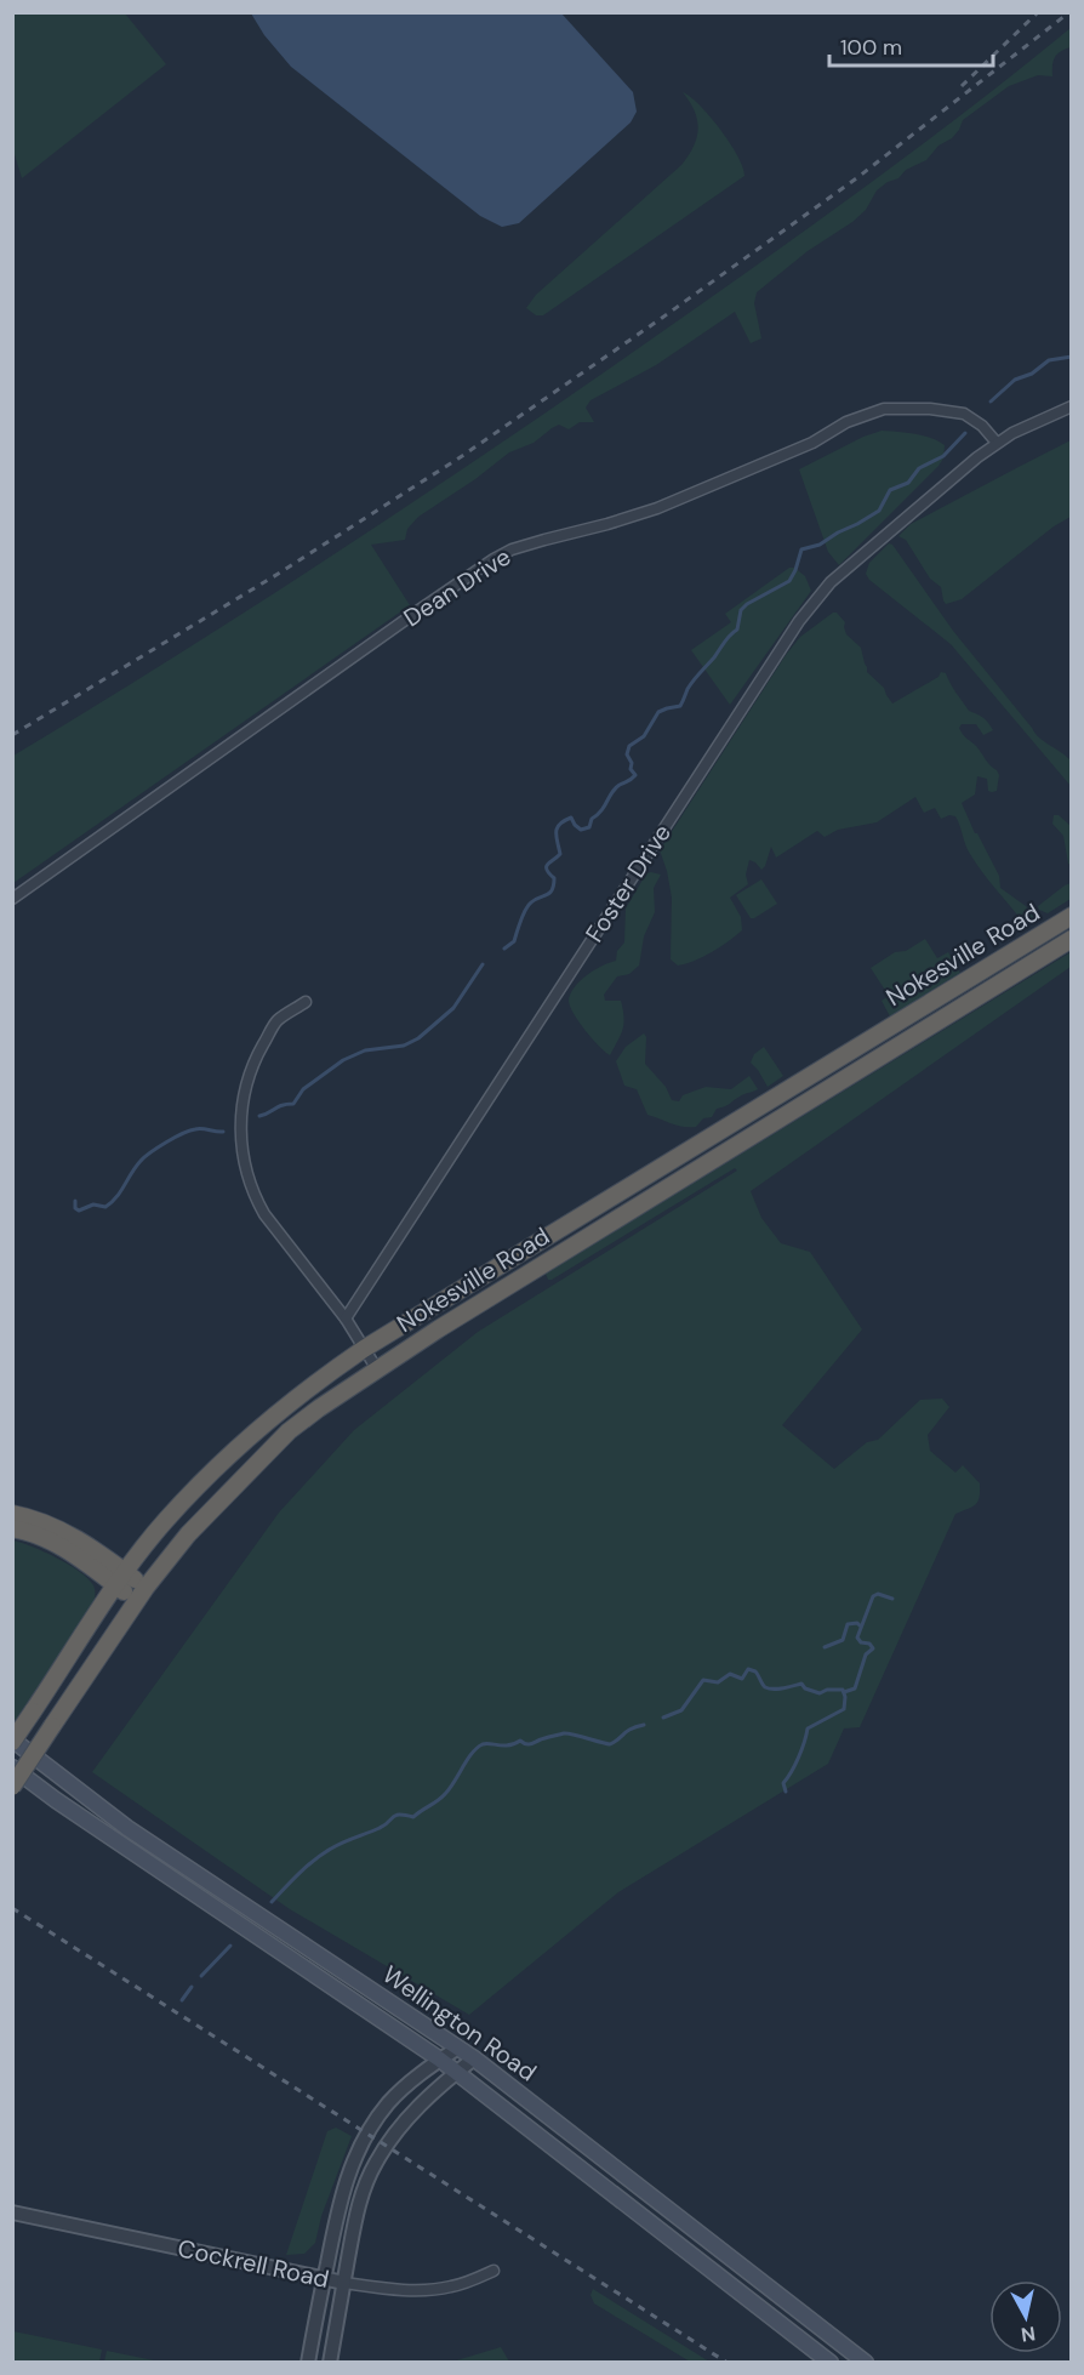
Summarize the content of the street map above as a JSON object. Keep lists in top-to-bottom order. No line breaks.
{"streets":{"highway":["Nokesville Road"],"main road":["Wellington Road"],"street":["Dean Drive","Foster Drive","Cockrell Road"]},"crossings":[["Dean Drive","Foster Drive"],["Nokesville Road","Wellington Road"]],"scale_bar":"100 m","north":"bottom"}
